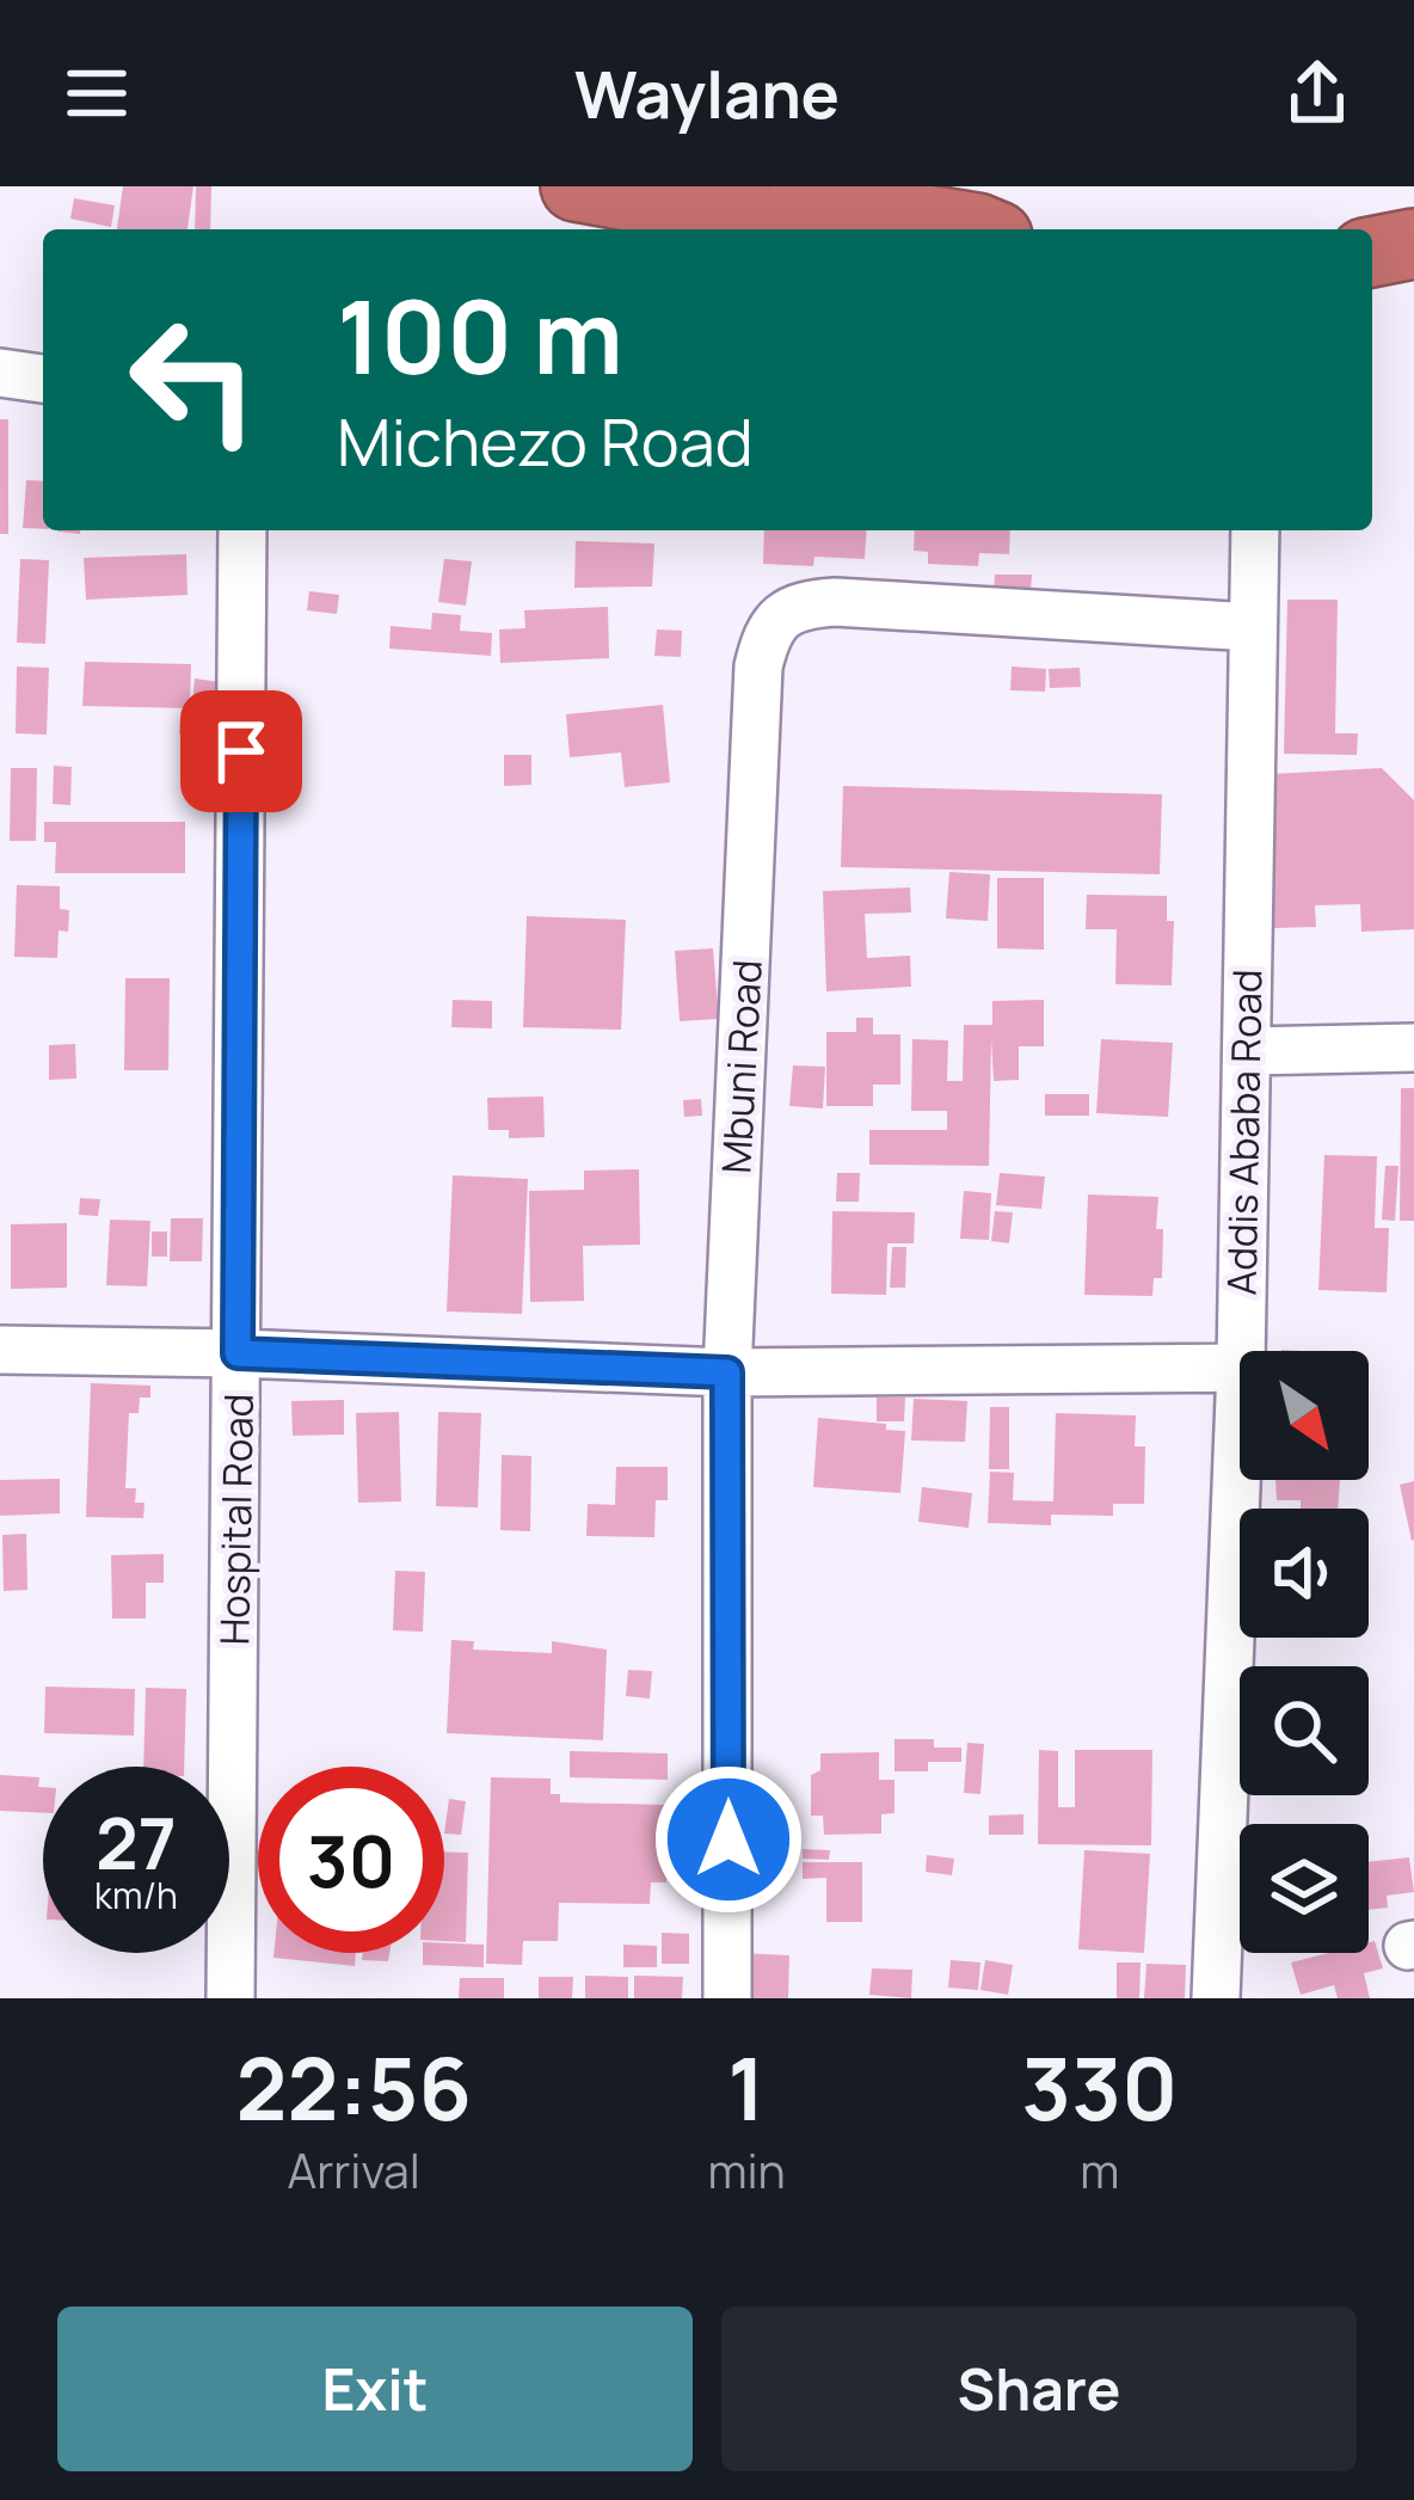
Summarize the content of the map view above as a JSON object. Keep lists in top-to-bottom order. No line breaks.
{"streets":{"street":["Mbuni Road","Addis Ababa Road","Hospital Road"]},"crossings":[["Mbuni Road","Addis Ababa Road"]],"north":"bottom right","page":{"header":"Waylane","turn":["100 m","Michezo Road"],"speed":"27 km/h","limit":"30","eta":["22:56","Arrival","1","min","330","m"],"buttons":["Exit","Share"]}}
